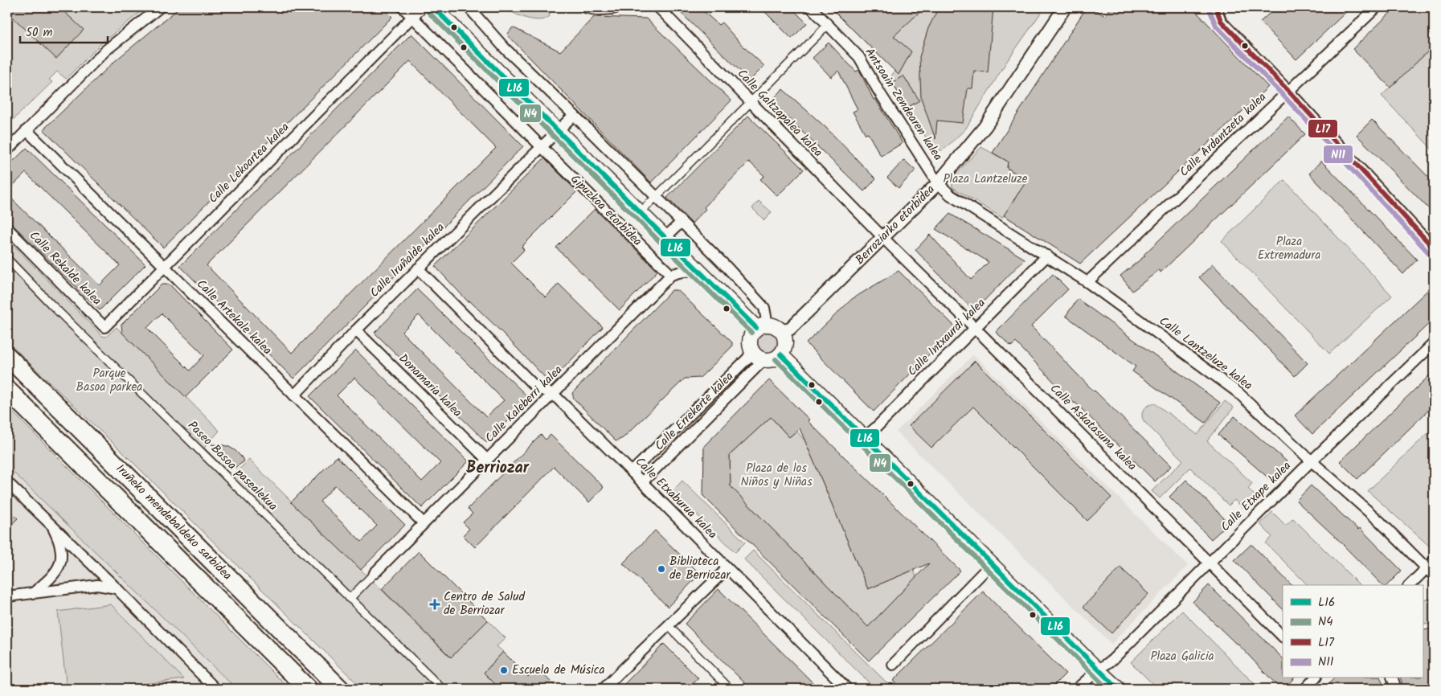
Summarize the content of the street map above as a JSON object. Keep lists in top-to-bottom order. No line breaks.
{"streets":{"highway":["Iruñeko mendebaldeko sarbidea"],"main road":["Gipuzkoa etorbidea"],"street":["Antsoain Zendearen kalea","Calle Galtzapalea kalea","Calle Ardantzeta kalea","Calle Lekoartea kalea","Berroziarko etorbidea","Calle Iruñalde kalea","Calle Rekalde kalea","Calle Artekale kalea","Calle Intxaurdi kalea","Calle Lantzeluze kalea","Donamaria kalea","Calle Kaleberri kalea","Calle Errekerte kalea","Calle Askatasuna kalea","Paseo Basoa pasealekua","Calle Etxape kalea","Calle Etxaburua kalea"]},"crossings":[["Antsoain Zendearen kalea","Berroziarko etorbidea"],["Antsoain Zendearen kalea","Calle Lantzeluze kalea"],["Calle Galtzapalea kalea","Berroziarko etorbidea"],["Calle Galtzapalea kalea","Calle Askatasuna kalea"],["Calle Ardantzeta kalea","Calle Lantzeluze kalea"],["Calle Lekoartea kalea","Gipuzkoa etorbidea"],["Calle Lekoartea kalea","Calle Rekalde kalea"],["Calle Lekoartea kalea","Calle Artekale kalea"],["Gipuzkoa etorbidea","Berroziarko etorbidea"],["Gipuzkoa etorbidea","Calle Iruñalde kalea"],["Gipuzkoa etorbidea","Calle Kaleberri kalea"],["Gipuzkoa etorbidea","Calle Errekerte kalea"],["Berroziarko etorbidea","Calle Lantzeluze kalea"],["Berroziarko etorbidea","Calle Errekerte kalea"],["Berroziarko etorbidea","Calle Askatasuna kalea"],["Calle Iruñalde kalea","Calle Artekale kalea"],["Calle Iruñalde kalea","Donamaria kalea"],["Calle Iruñalde kalea","Calle Etxaburua kalea"],["Calle Artekale kalea","Calle Kaleberri kalea"],["Calle Intxaurdi kalea","Calle Lantzeluze kalea"],["Calle Intxaurdi kalea","Calle Askatasuna kalea"],["Calle Lantzeluze kalea","Calle Etxape kalea"],["Donamaria kalea","Calle Kaleberri kalea"],["Calle Kaleberri kalea","Calle Etxaburua kalea"],["Calle Errekerte kalea","Calle Etxaburua kalea"],["Calle Askatasuna kalea","Calle Etxape kalea"]],"districts":["Berriozar"],"parks":["Plaza Lantzeluze","Plaza Extremadura","Parque Basoa parkea","Plaza de los Niños y Niñas","Plaza Galicia"],"places":{"other":["Biblioteca de Berriozar","Escuela de Música"],"health":["Centro de Salud de Berriozar"]},"lines":["transit line L16","transit line L17","transit line N11","transit line N4"],"legend":["L16","N4","L17","N11"],"scale_bar":"50 m"}
